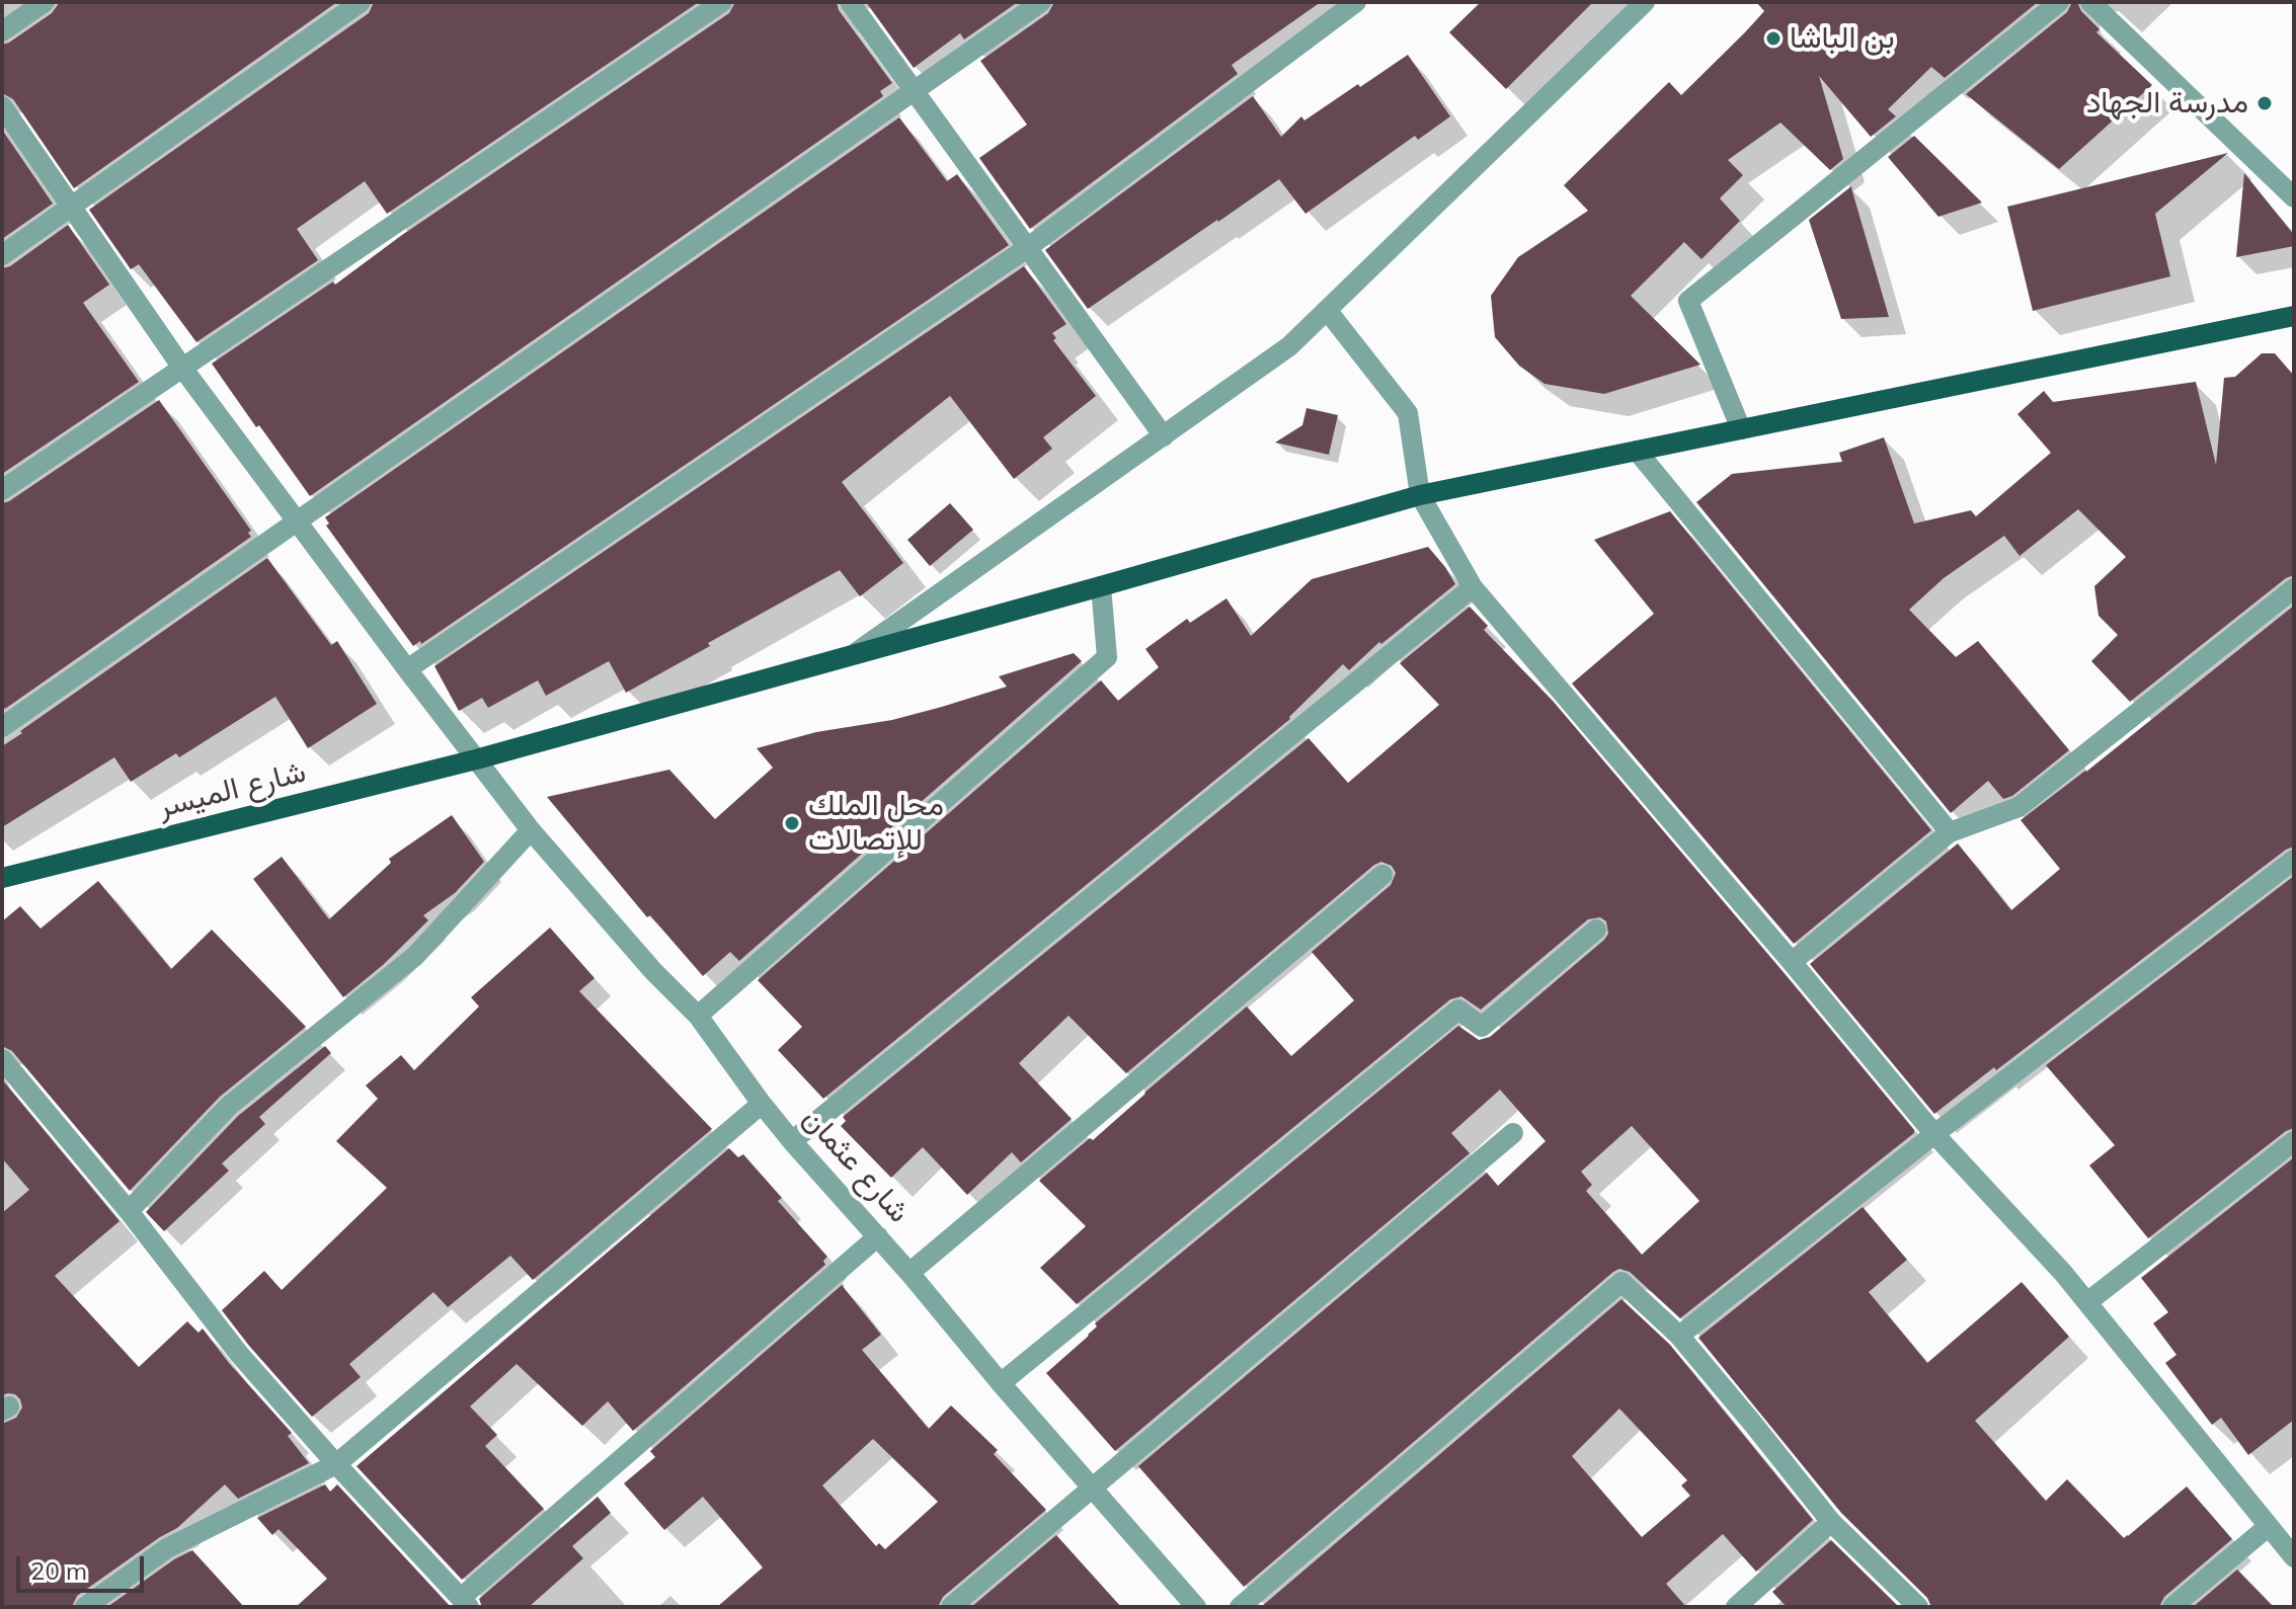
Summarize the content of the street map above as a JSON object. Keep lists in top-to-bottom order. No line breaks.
{"streets":{"main road":["شارع الميسر"],"street":["شارع عثمان"]},"crossings":[["شارع الميسر","شارع عثمان"]],"places":["بن الباشا","مدرسة الجهاد","محل الملك للإتصالات"],"scale_bar":"20 m"}
